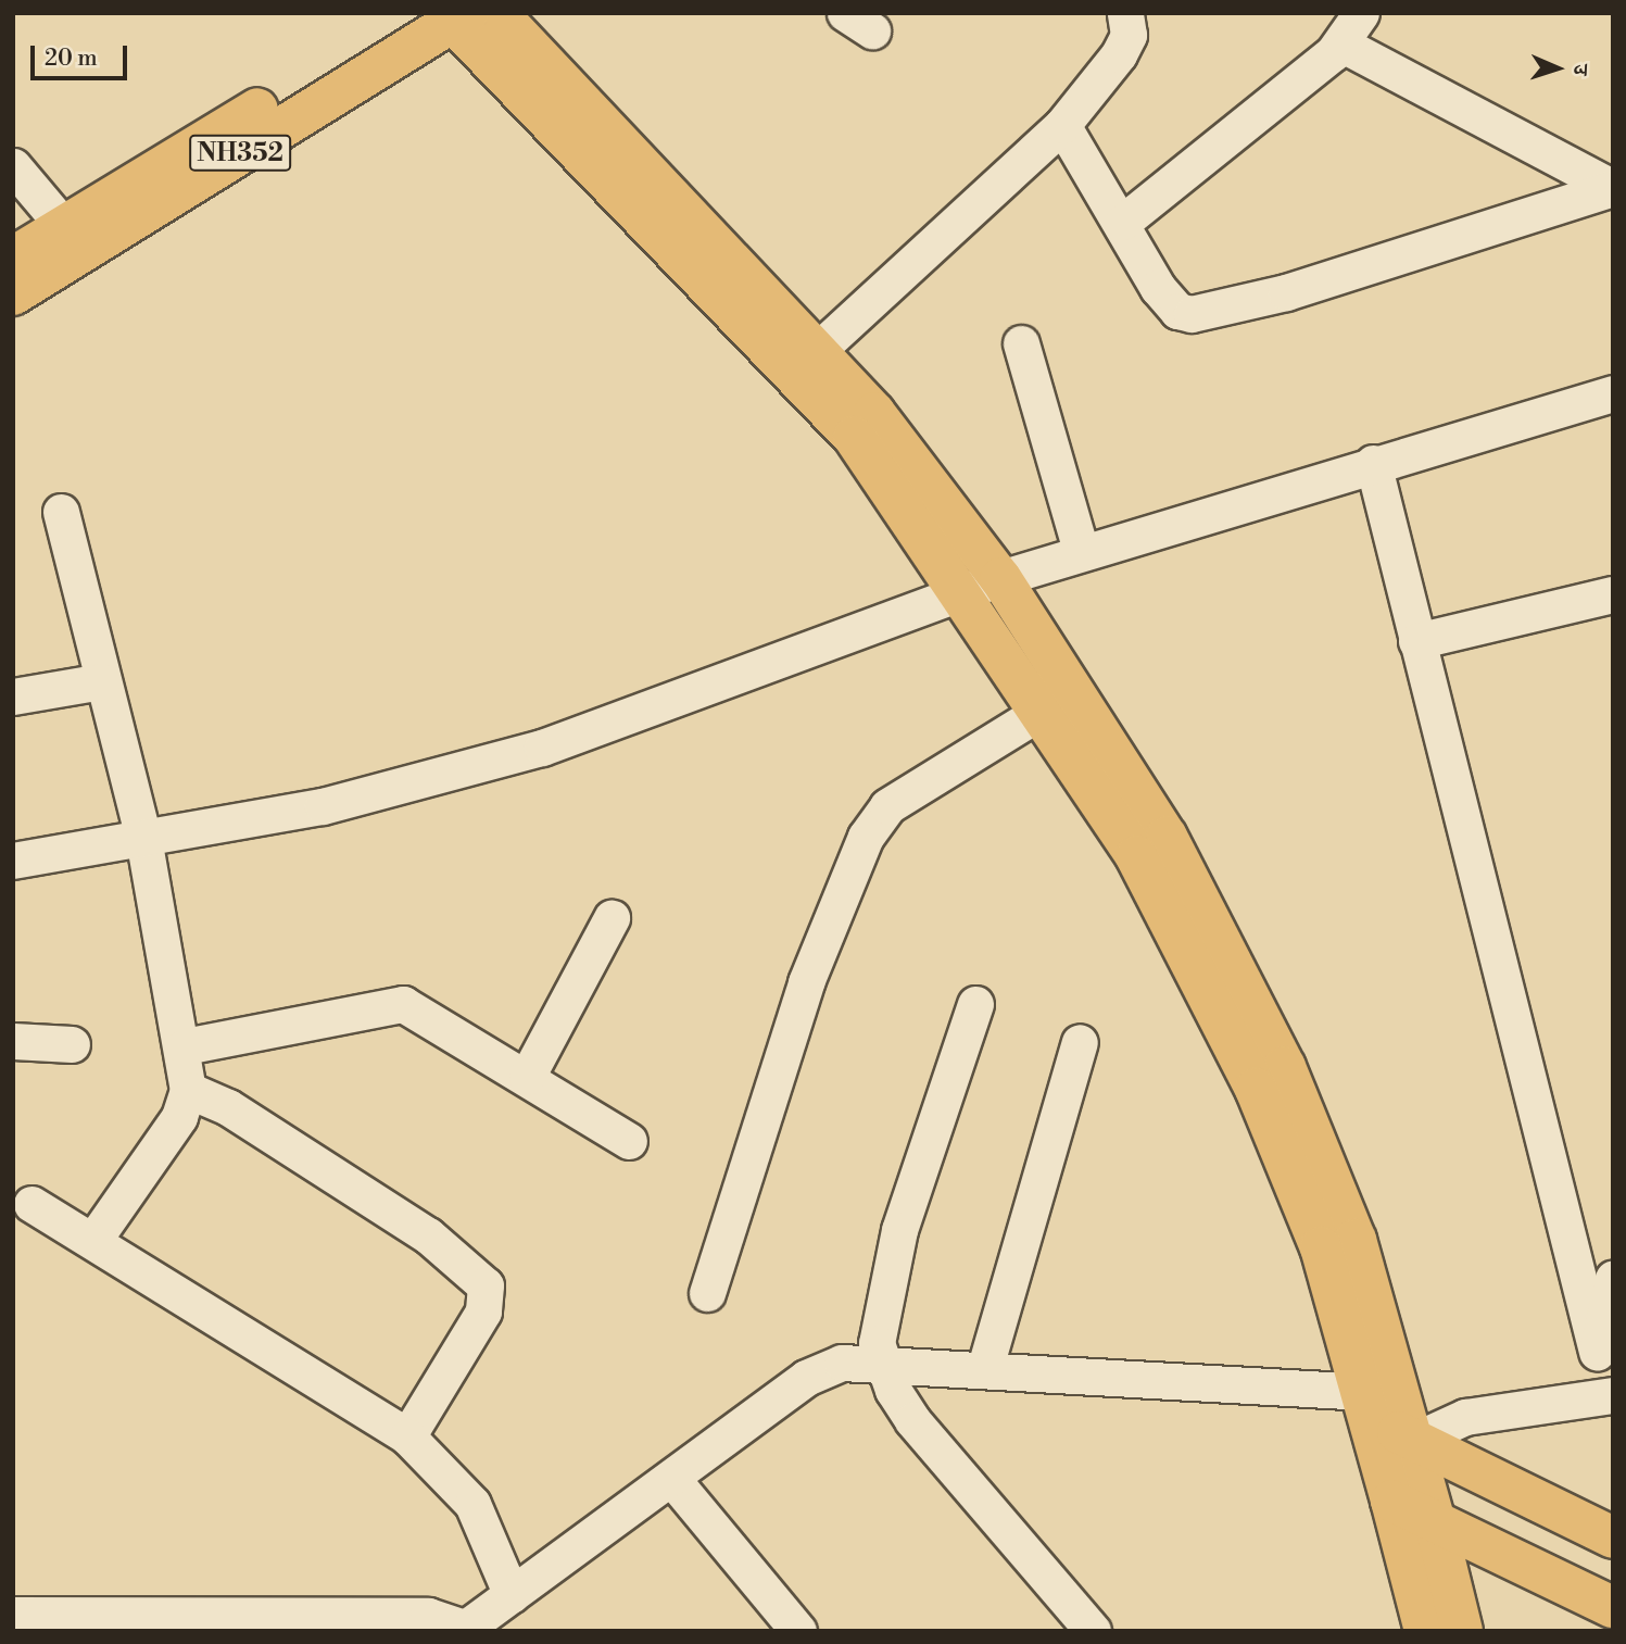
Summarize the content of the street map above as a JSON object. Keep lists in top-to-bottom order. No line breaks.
{"streets":{"main road":["NH352"]},"scale_bar":"20 m","north":"right"}
